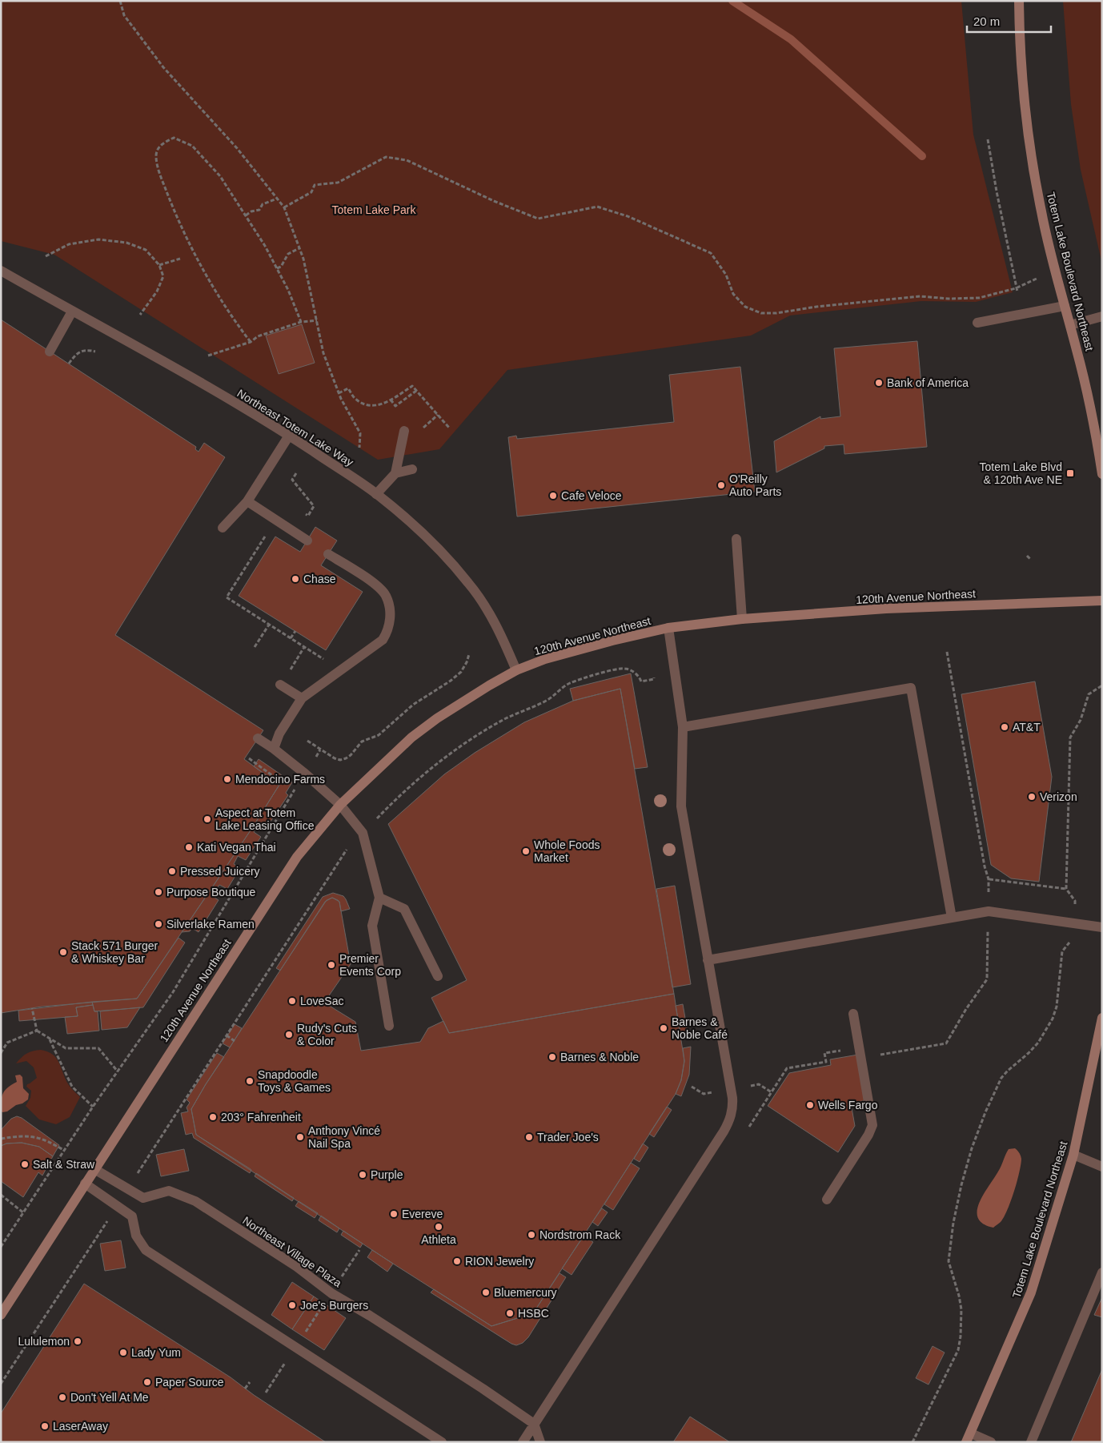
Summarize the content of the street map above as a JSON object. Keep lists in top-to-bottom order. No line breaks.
{"streets":{"street":["Totem Lake Boulevard Northeast","Northeast Totem Lake Way","120th Avenue Northeast","Northeast Village Plaza"]},"crossings":[["Northeast Totem Lake Way","120th Avenue Northeast"],["120th Avenue Northeast","Northeast Village Plaza"]],"parks":["Totem Lake Park"],"places":{"other":["Bank of America","O'Reilly Auto Parts","Cafe Veloce","Chase","AT&T","Mendocino Farms","Verizon","Aspect at Totem Lake Leasing Office","Kati Vegan Thai","Whole Foods Market","Pressed Juicery","Purpose Boutique","Silverlake Ramen","Stack 571 Burger & Whiskey Bar","Premier Events Corp","LoveSac","Barnes & Noble Café","Rudy's Cuts & Color","Barnes & Noble","Snapdoodle Toys & Games","Wells Fargo","203° Fahrenheit","Anthony Vincé Nail Spa","Trader Joe's","Salt & Straw","Purple","Evereve","Athleta","Nordstrom Rack","RION Jewelry","Bluemercury","Joe's Burgers","HSBC","Lululemon","Lady Yum","Paper Source","Don't Yell At Me","LaserAway"],"transit":["Totem Lake Blvd & 120th Ave NE"]},"scale_bar":"20 m"}
